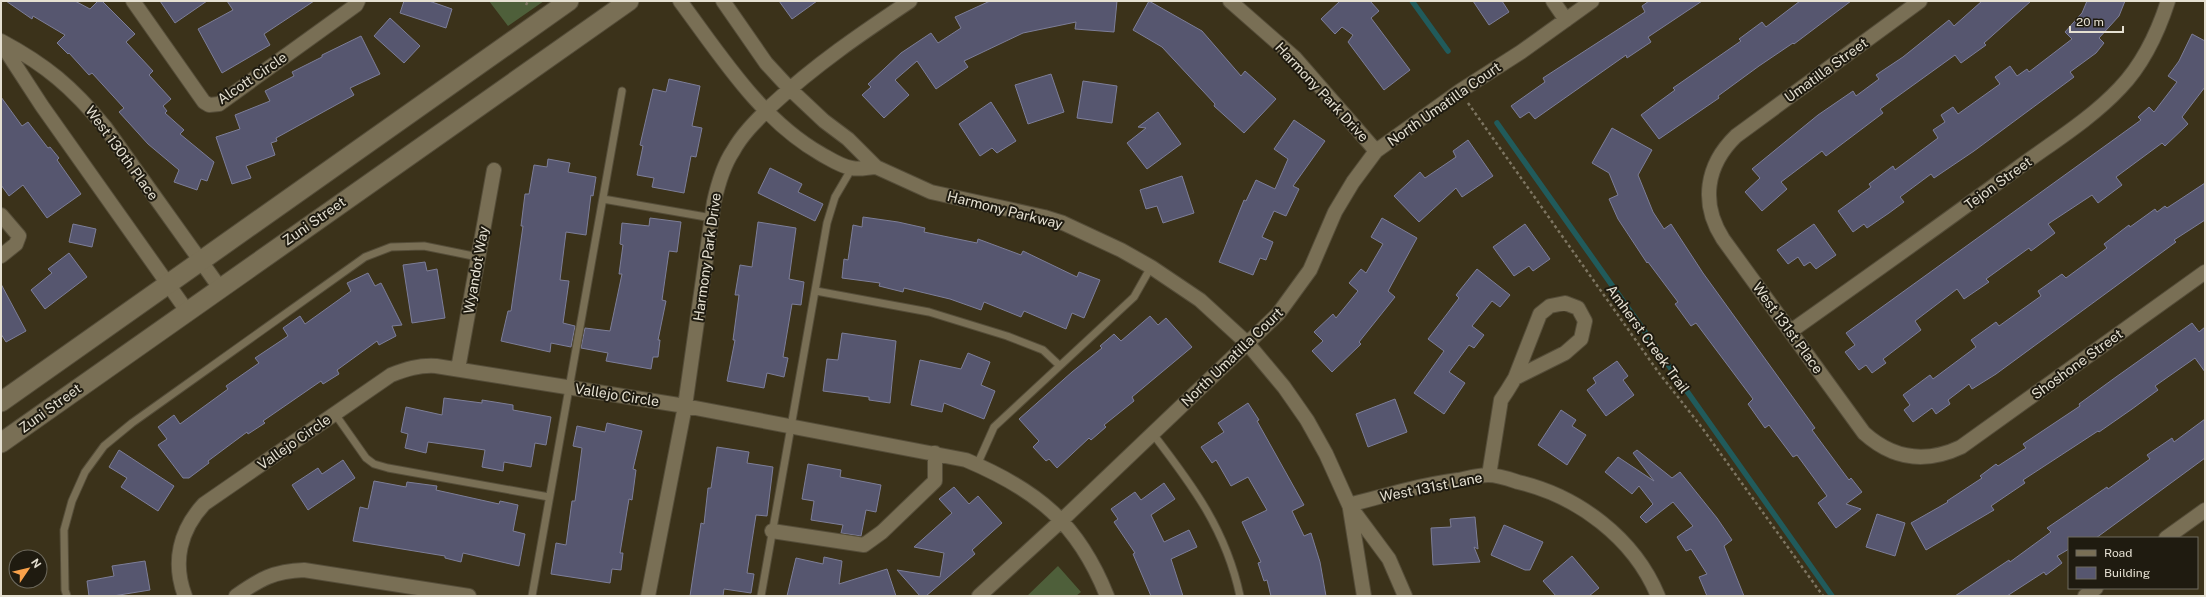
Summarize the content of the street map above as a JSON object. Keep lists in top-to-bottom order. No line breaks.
{"streets":{"main road":["Zuni Street"],"street":["Umatilla Street","Alcott Circle","Harmony Park Drive","North Umatilla Court","West 130th Place","Tejon Street","Harmony Parkway","Wyandot Way","West 131st Place","Shoshone Street","Vallejo Circle","West 131st Lane"],"path":["Amherst Creek Trail"]},"crossings":[["Umatilla Street","West 131st Place"],["Harmony Park Drive","North Umatilla Court"],["Harmony Park Drive","Harmony Parkway"],["Harmony Park Drive","Vallejo Circle"],["North Umatilla Court","Harmony Parkway"],["North Umatilla Court","Amherst Creek Trail"],["North Umatilla Court","Vallejo Circle"],["West 130th Place","Zuni Street"],["Tejon Street","West 131st Place"],["Harmony Parkway","West 131st Lane"],["Wyandot Way","Vallejo Circle"],["West 131st Place","Shoshone Street"]],"legend":["Road","Building"],"scale_bar":"20 m","north":"top right"}
